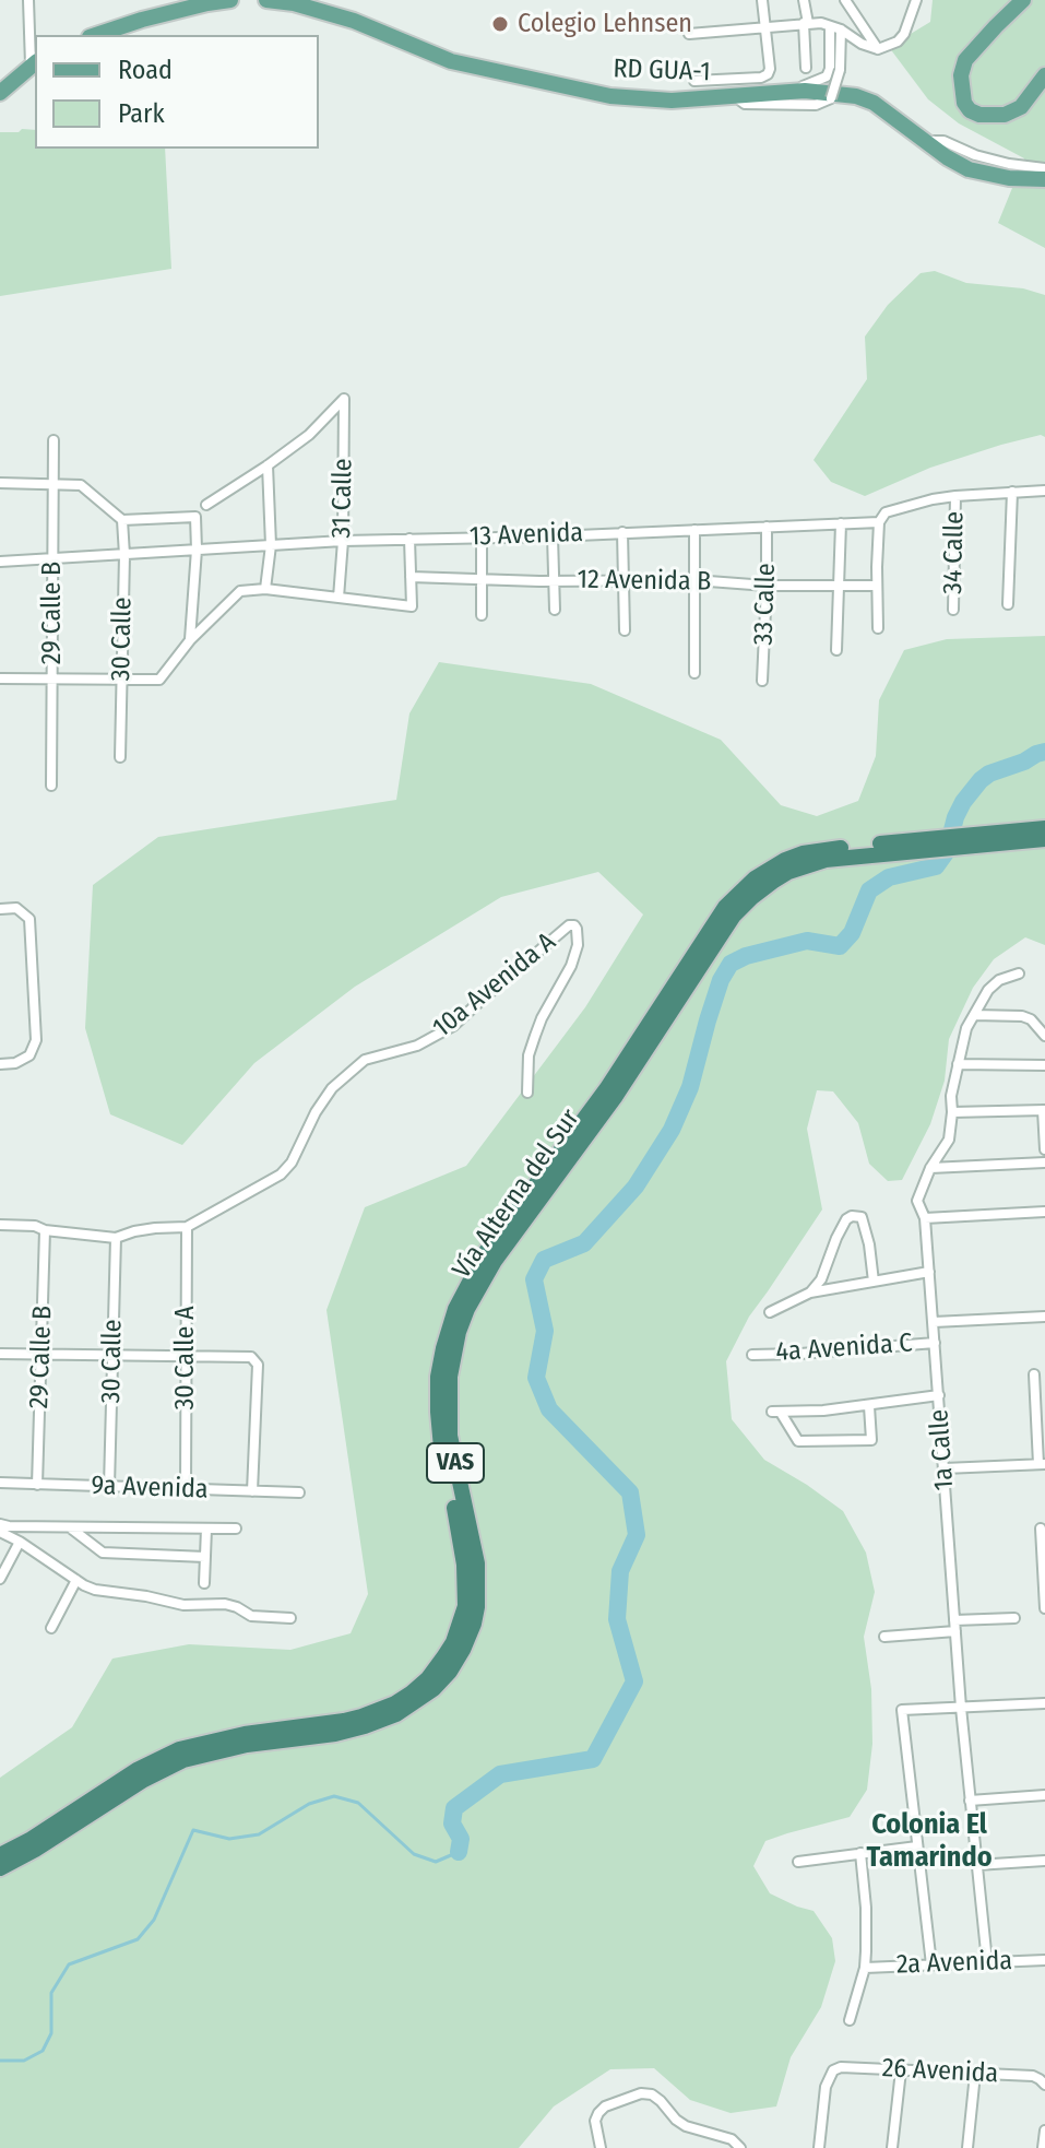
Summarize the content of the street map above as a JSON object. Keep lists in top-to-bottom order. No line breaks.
{"streets":{"highway":["Vía Alterna del Sur","VAS"],"main road":["RD GUA-1"],"street":["31 Calle","13 Avenida","34 Calle","12 Avenida B","33 Calle","29 Calle B","30 Calle","10a Avenida A","4a Avenida C","30 Calle A","1a Calle","9a Avenida","2a Avenida","26 Avenida"]},"crossings":[["31 Calle","13 Avenida"],["13 Avenida","34 Calle"],["13 Avenida","33 Calle"],["13 Avenida","29 Calle B"],["13 Avenida","30 Calle"],["12 Avenida B","33 Calle"],["29 Calle B","10a Avenida A"],["29 Calle B","9a Avenida"],["30 Calle","10a Avenida A"],["30 Calle","9a Avenida"],["10a Avenida A","30 Calle A"],["4a Avenida C","1a Calle"],["30 Calle A","9a Avenida"],["1a Calle","2a Avenida"]],"districts":["Colonia El Tamarindo"],"places":["Colegio Lehnsen"],"legend":["Road","Park"]}
